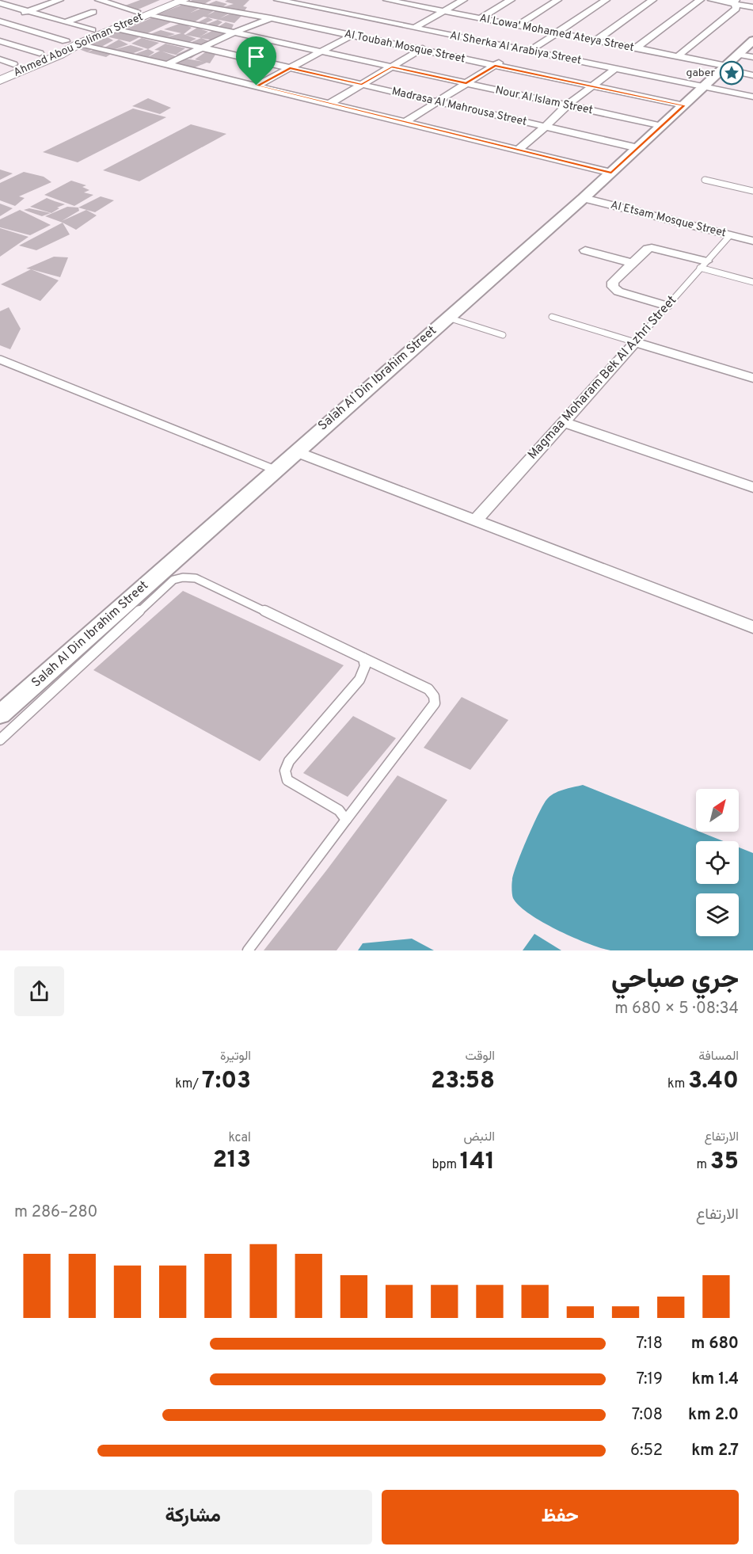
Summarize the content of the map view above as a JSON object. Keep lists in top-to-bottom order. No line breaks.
{"streets":{"main road":["Ahmed Abou Soliman Street"],"street":["Al Lowa' Mohamed Ateya Street","Al Toubah Mosque Street","Al Sherka Al Arabiya Street","Nour Al Islam Street","Madrasa Al Mahrousa Street","Al Etsam Mosque Street","Magmaa Moharam Bek Al Azhri Street","Salah Al Din Ibrahim Street"]},"crossings":[["Al Lowa' Mohamed Ateya Street","Salah Al Din Ibrahim Street"],["Ahmed Abou Soliman Street","Al Toubah Mosque Street"],["Ahmed Abou Soliman Street","Nour Al Islam Street"],["Ahmed Abou Soliman Street","Madrasa Al Mahrousa Street"],["Al Toubah Mosque Street","Salah Al Din Ibrahim Street"],["Al Sherka Al Arabiya Street","Salah Al Din Ibrahim Street"],["Nour Al Islam Street","Salah Al Din Ibrahim Street"],["Madrasa Al Mahrousa Street","Salah Al Din Ibrahim Street"],["Al Etsam Mosque Street","Magmaa Moharam Bek Al Azhri Street"],["Al Etsam Mosque Street","Salah Al Din Ibrahim Street"]],"places":{"place":["gaber"]},"north":"top right","page":{"heading":["جري صباحي","08:34 · 5 × 680 m"],"stats":[["المسافة","3.40 km"],["الوقت","23:58"],["الوتيرة","7:03 /km"],["الارتفاع","35 m"],["النبض","141 bpm"],["kcal","213"]],"chart":["الارتفاع","280–286 m"],"list":[{"name":"680 m","note":"7:18"},{"name":"1.4 km","note":"7:19"},{"name":"2.0 km","note":"7:08"},{"name":"2.7 km","note":"6:52"}],"buttons":["حفظ","مشاركة"]}}
